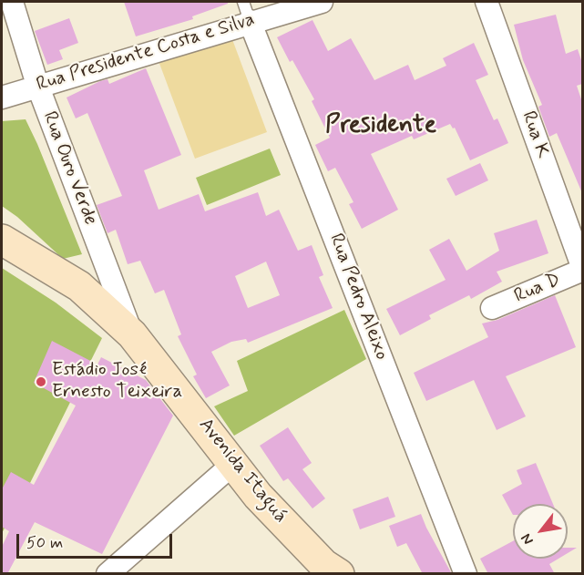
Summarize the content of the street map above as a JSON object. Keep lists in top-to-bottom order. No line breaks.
{"streets":{"street":["Rua Presidente Costa e Silva","Rua K","Rua Ouro Verde","Rua D","Rua Pedro Aleixo","Avenida Itaguá"]},"crossings":[["Rua Presidente Costa e Silva","Rua Ouro Verde"],["Rua Presidente Costa e Silva","Rua Pedro Aleixo"],["Rua K","Rua D"],["Rua Ouro Verde","Avenida Itaguá"]],"districts":["Presidente"],"places":["Estádio José Ernesto Teixeira"],"scale_bar":"50 m","north":"bottom left"}
